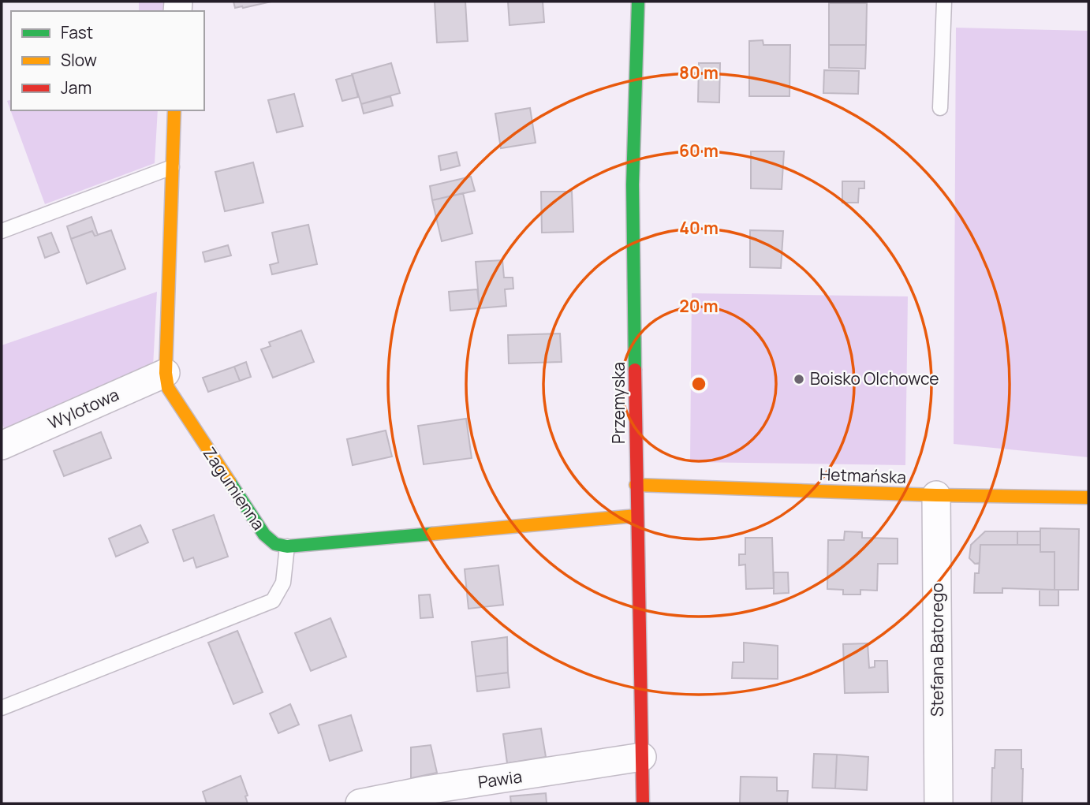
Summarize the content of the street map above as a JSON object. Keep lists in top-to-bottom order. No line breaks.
{"streets":{"street":["Przemyska","Wylotowa","Hetmańska","Zagumienna","Stefana Batorego","Pawia"]},"crossings":[["Przemyska","Hetmańska"],["Przemyska","Pawia"],["Wylotowa","Zagumienna"],["Hetmańska","Stefana Batorego"]],"places":["Boisko Olchowce"],"legend":["Fast","Slow","Jam"],"rings":["80 m","60 m","40 m","20 m"]}
